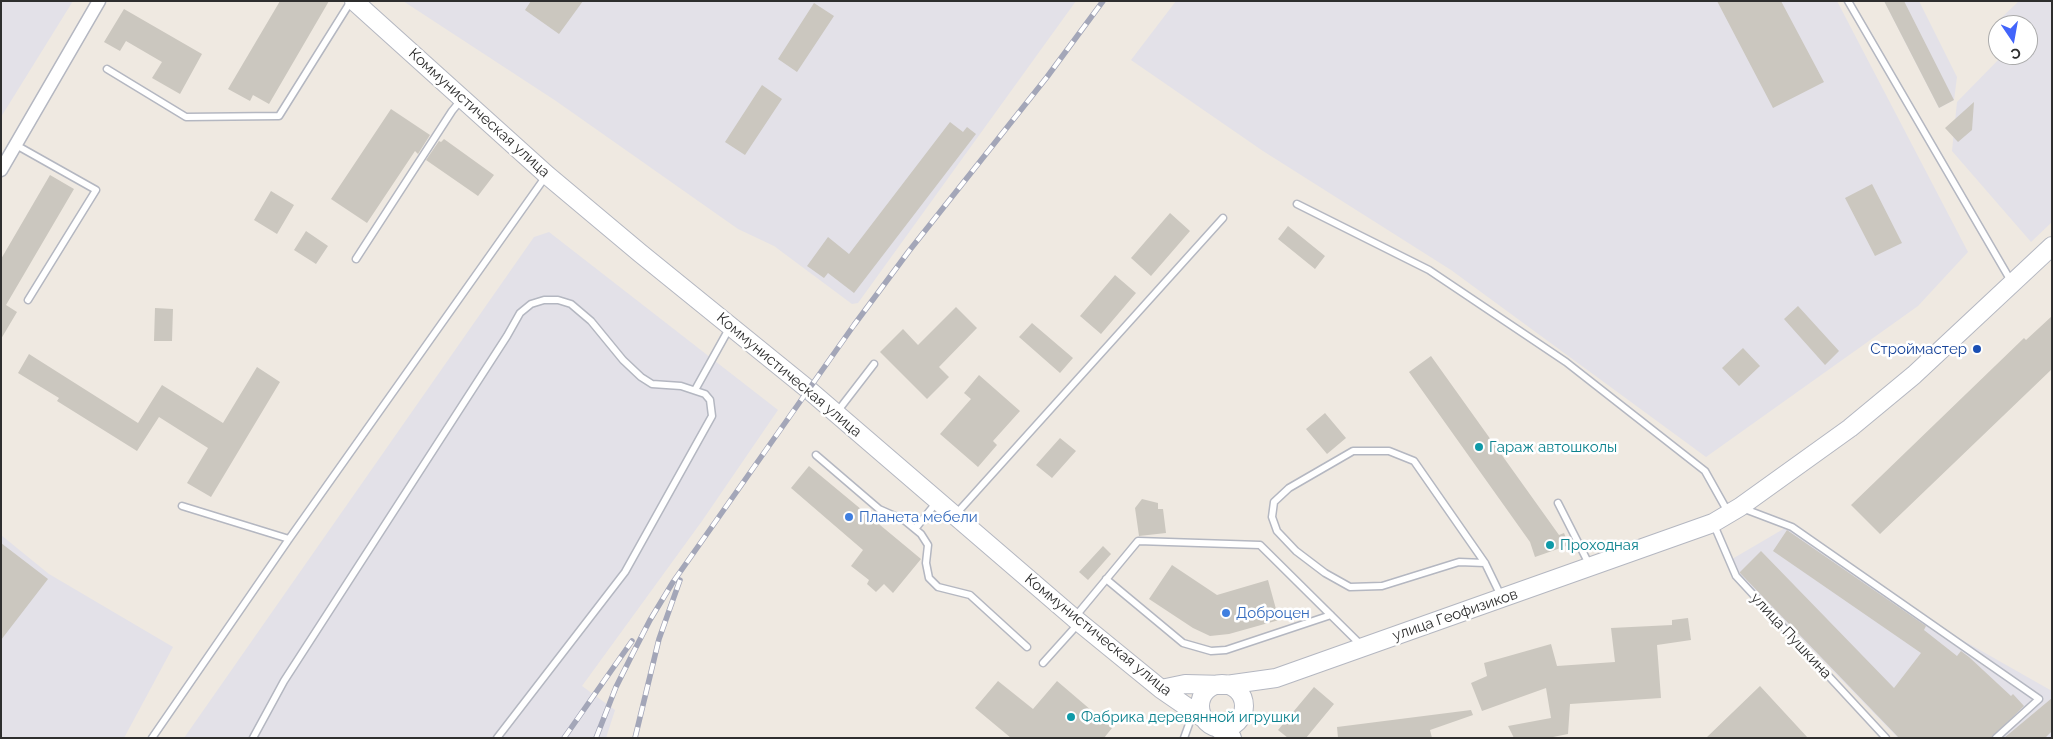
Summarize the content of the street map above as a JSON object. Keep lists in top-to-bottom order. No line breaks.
{"streets":{"main road":["Коммунистическая улица","улица Геофизиков"],"lane":["улица Пушкина"]},"crossings":[["Коммунистическая улица","улица Геофизиков"],["улица Геофизиков","улица Пушкина"]],"places":["Строймастер","Гараж автошколы","Планета мебели","Проходная","Доброцен","Фабрика деревянной игрушки"],"north":"bottom"}
